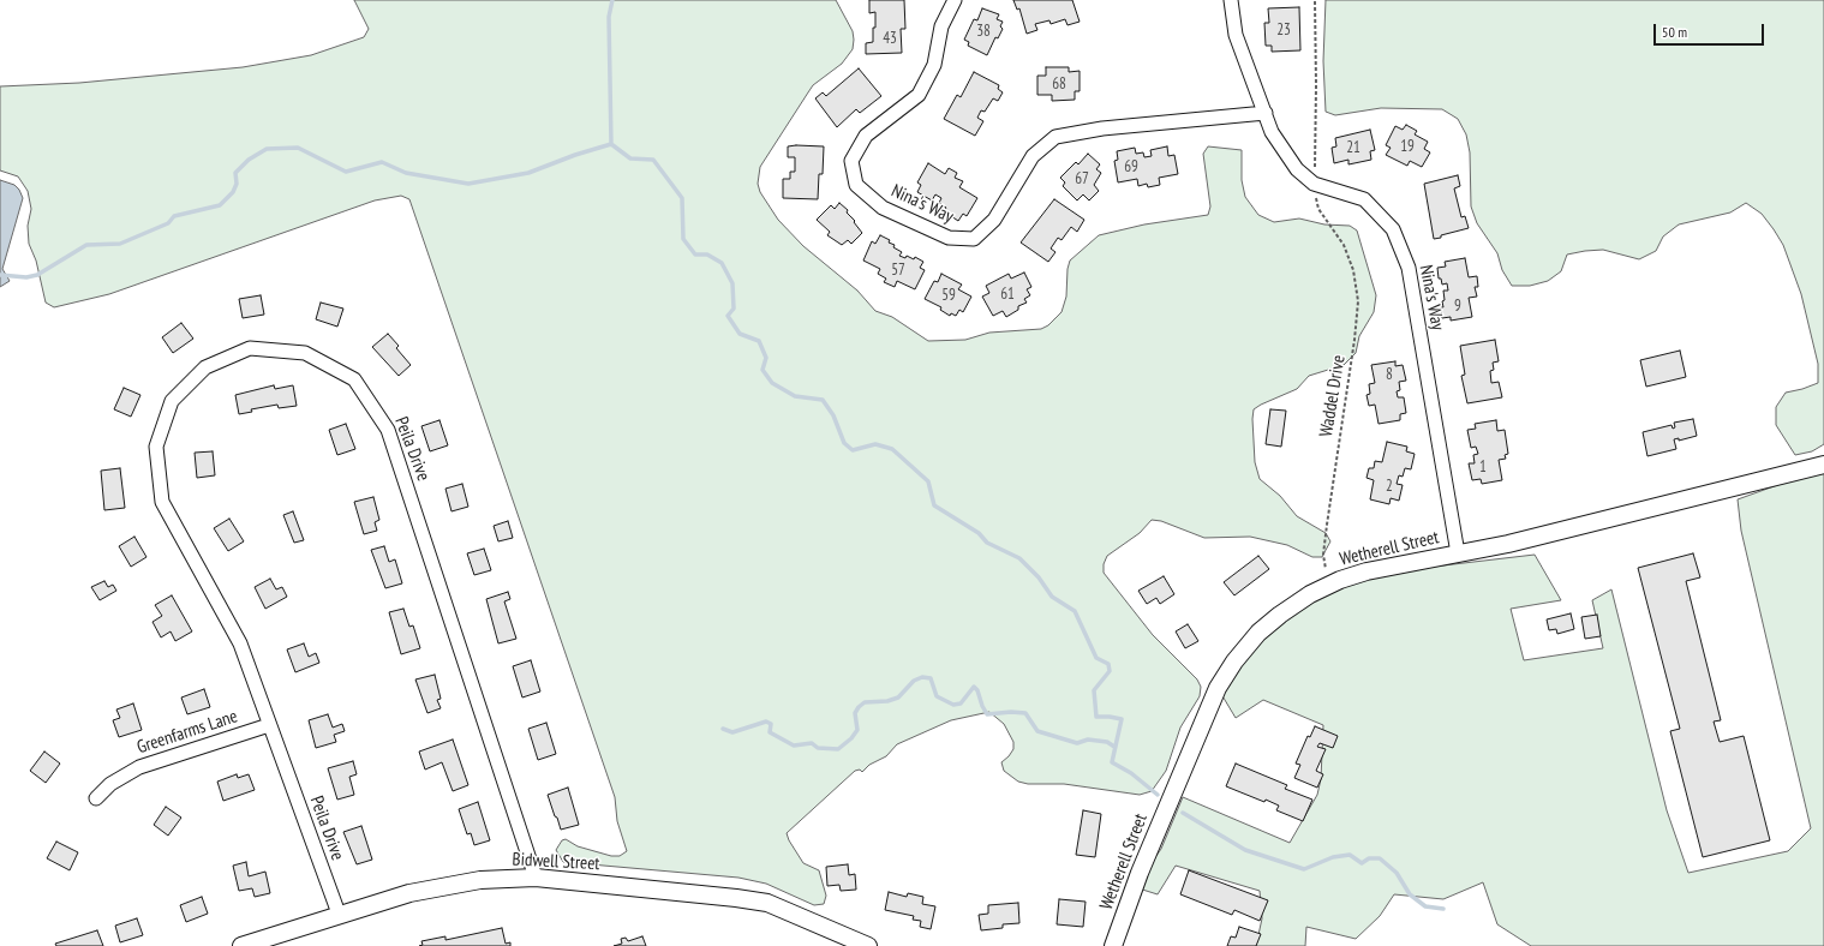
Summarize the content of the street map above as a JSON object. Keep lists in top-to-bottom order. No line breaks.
{"streets":{"street":["Nina's Way","Peila Drive","Wetherell Street","Greenfarms Lane","Bidwell Street"],"path":["Waddel Drive"]},"crossings":[["Nina's Way","Wetherell Street"],["Waddel Drive","Wetherell Street"],["Peila Drive","Greenfarms Lane"],["Peila Drive","Bidwell Street"]],"house_numbers":["23","38","43","68","19","21","69","67","57","61","59","9","8","1","2"],"scale_bar":"50 m"}
